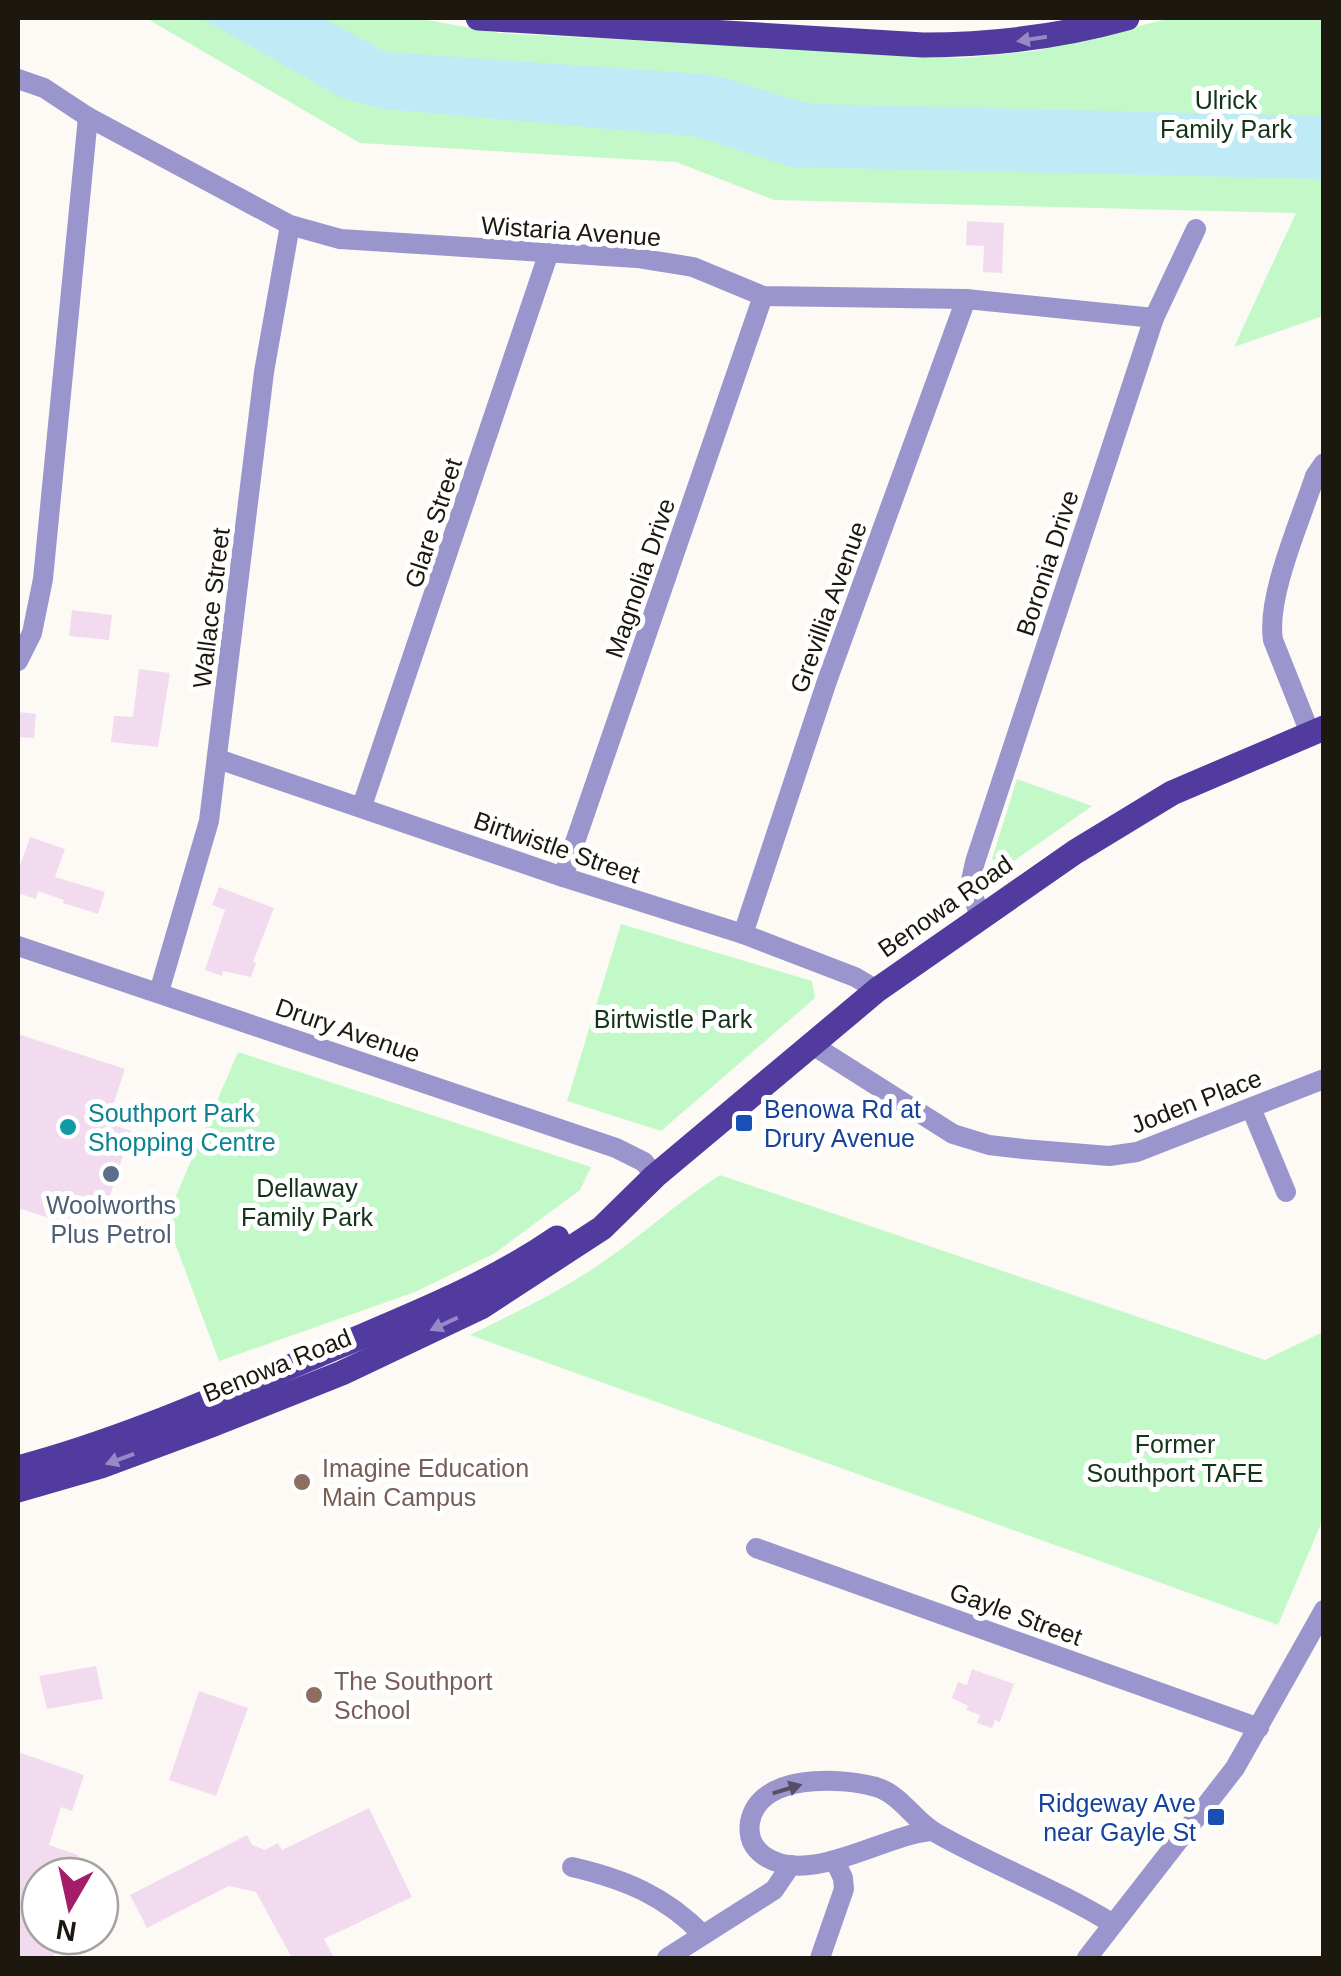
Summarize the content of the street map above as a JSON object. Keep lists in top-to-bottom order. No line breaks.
{"streets":{"main road":["Benowa Road"],"street":["Wistaria Avenue","Glare Street","Boronia Drive","Magnolia Drive","Grevillia Avenue","Wallace Street","Birtwistle Street","Drury Avenue","Joden Place","Gayle Street"]},"crossings":[["Wistaria Avenue","Glare Street"],["Wistaria Avenue","Boronia Drive"],["Wistaria Avenue","Magnolia Drive"],["Wistaria Avenue","Grevillia Avenue"],["Wistaria Avenue","Wallace Street"],["Glare Street","Birtwistle Street"],["Boronia Drive","Benowa Road"],["Magnolia Drive","Birtwistle Street"],["Grevillia Avenue","Birtwistle Street"],["Wallace Street","Birtwistle Street"],["Wallace Street","Drury Avenue"],["Birtwistle Street","Benowa Road"],["Benowa Road","Drury Avenue"],["Benowa Road","Joden Place"]],"parks":["Ulrick Family Park","Birtwistle Park","Dellaway Family Park","Former Southport TAFE"],"places":{"transit":["Benowa Rd at Drury Avenue","Ridgeway Ave near Gayle St"],"other":["Southport Park Shopping Centre","Woolworths Plus Petrol","Imagine Education Main Campus","The Southport School"]},"north":"bottom"}
